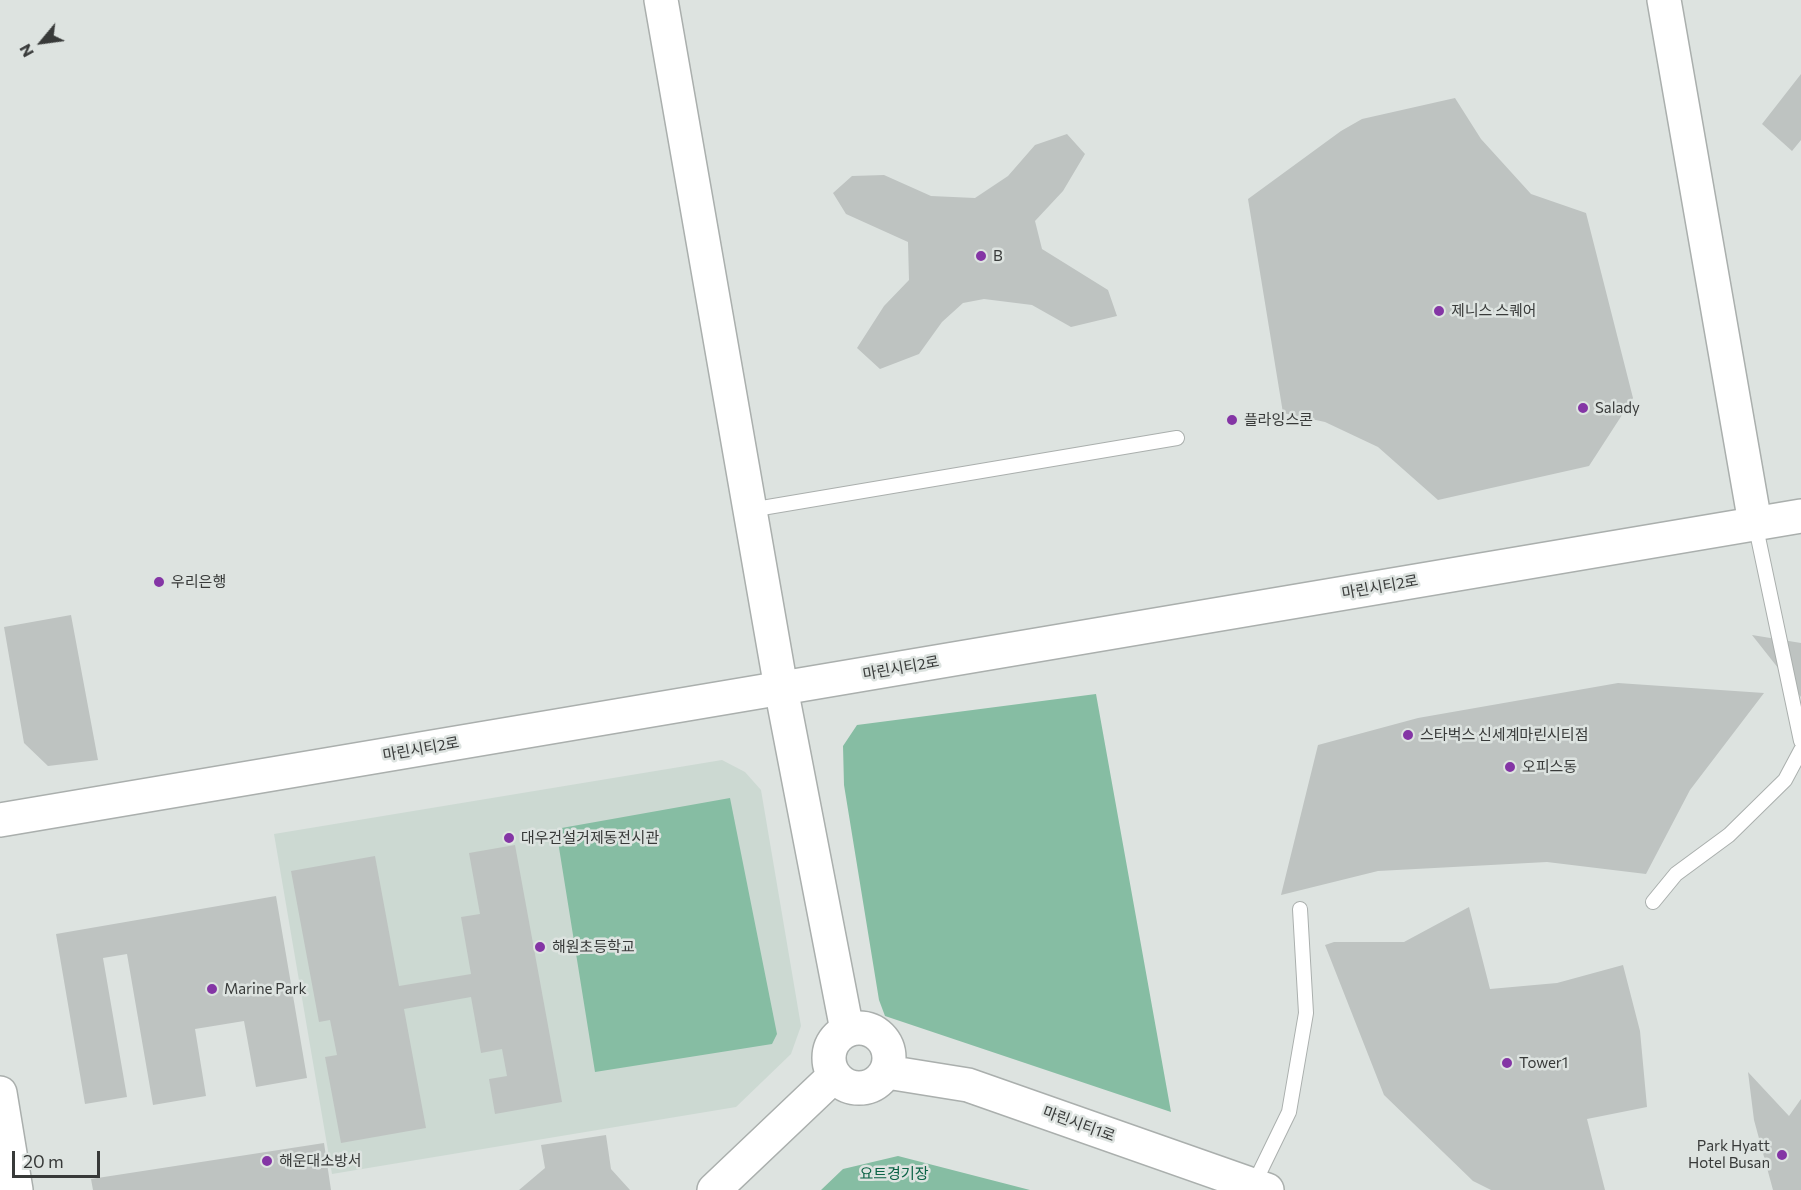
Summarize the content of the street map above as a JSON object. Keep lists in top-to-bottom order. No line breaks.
{"streets":{"main road":["마린시티2로","마린시티1로"]},"parks":["요트경기장"],"places":["B","제니스 스퀘어","Salady","플라잉스콘","우리은행","스타벅스 신세계마린시티점","오피스동","대우건설거제동전시관","해원초등학교","Marine Park","Tower1","Park Hyatt Hotel Busan","해운대소방서"],"scale_bar":"20 m","north":"bottom left"}
